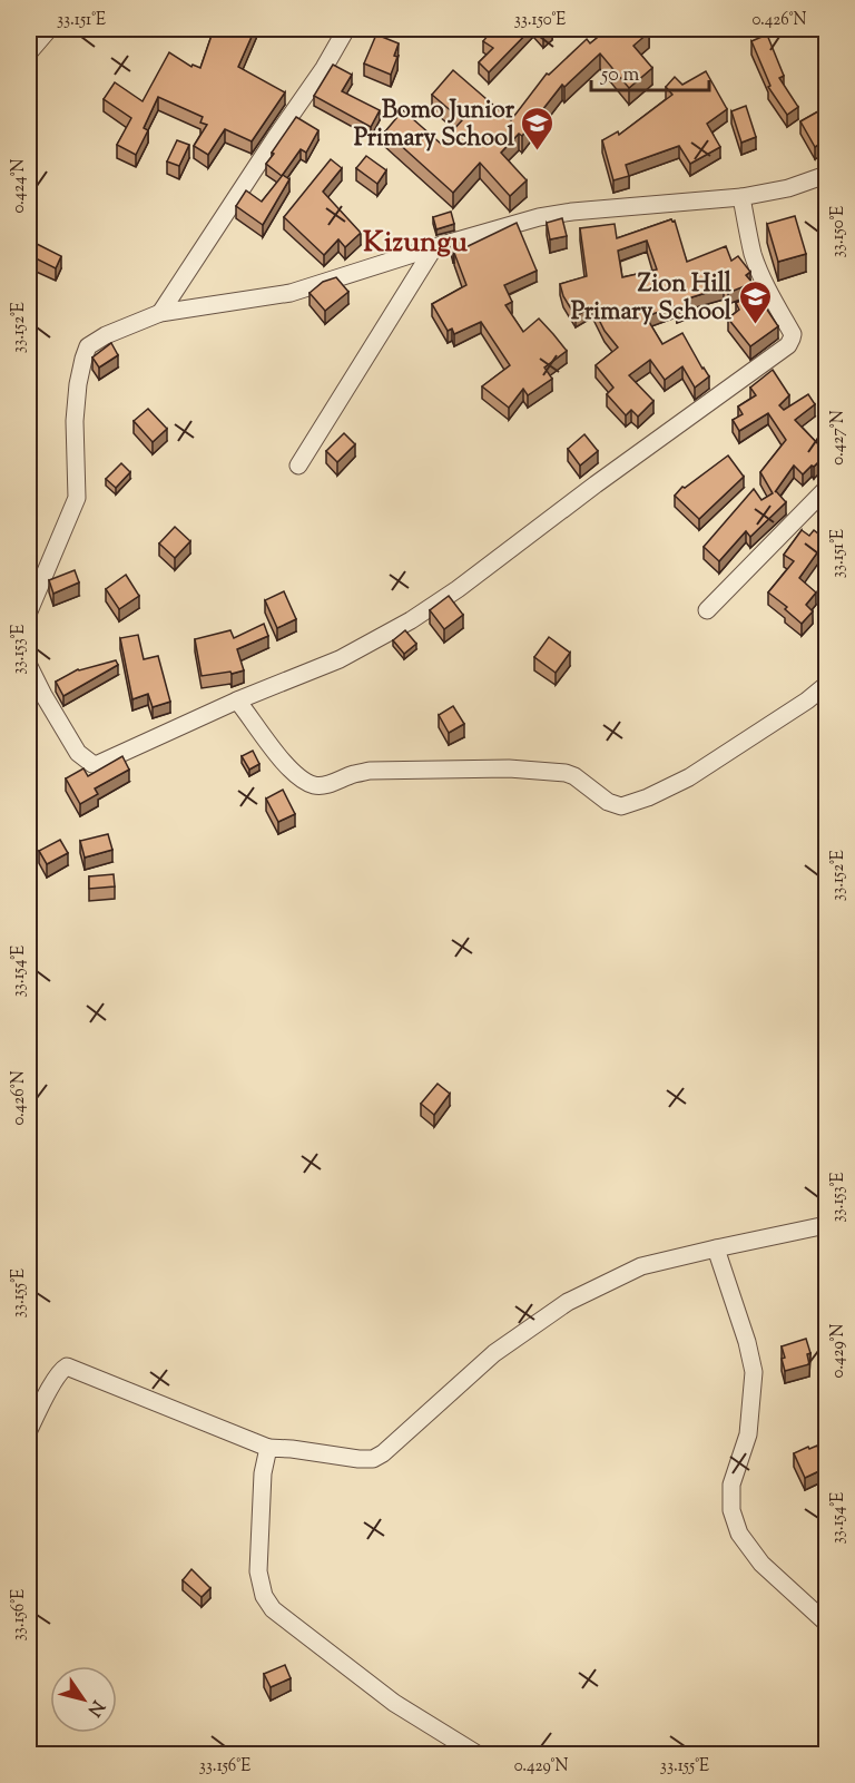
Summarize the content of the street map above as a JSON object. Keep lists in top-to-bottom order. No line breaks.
{"districts":["Kizungu"],"places":{"school or university":["Bomo Junior Primary School","Zion Hill Primary School"]},"scale_bar":"50 m","north":"bottom right","coordinates":["33.151°E","33.150°E","0.426°N","0.424°N","33.152°E","0.427°N","33.153°E","33.154°E","33.155°E","0.429°N","33.156°E"]}
